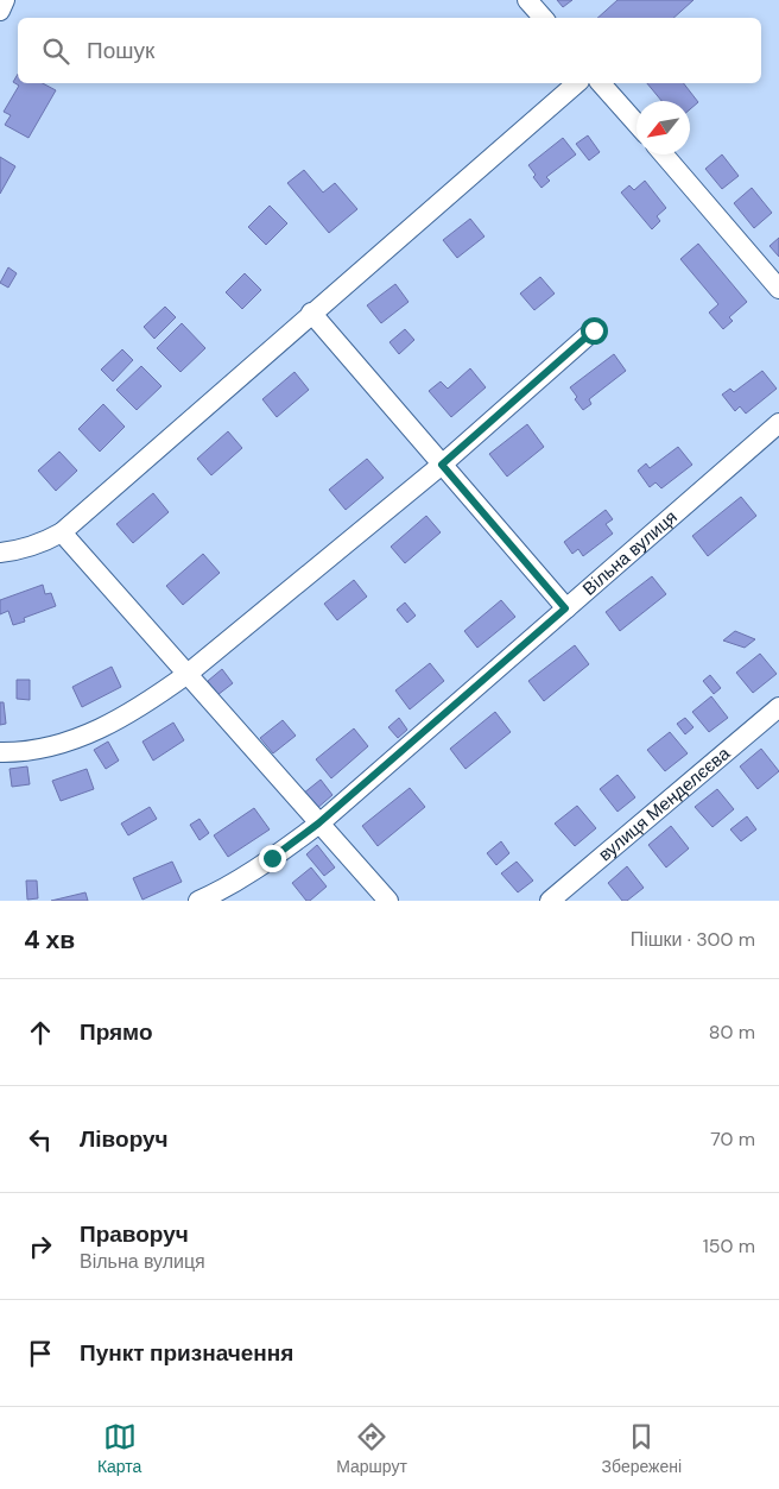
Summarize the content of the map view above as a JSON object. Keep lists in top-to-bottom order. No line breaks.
{"streets":{"street":["Вільна вулиця","вулиця Менделєєва"]},"north":"bottom left","page":{"search":"Пошук","heading":["4 хв","Пішки · 300 m"],"list":[["Прямо","80 m"],["Ліворуч","70 m"],["Праворуч","Вільна вулиця","150 m"],"Пункт призначення"],"nav":["Карта","Маршрут","Збережені"]}}
